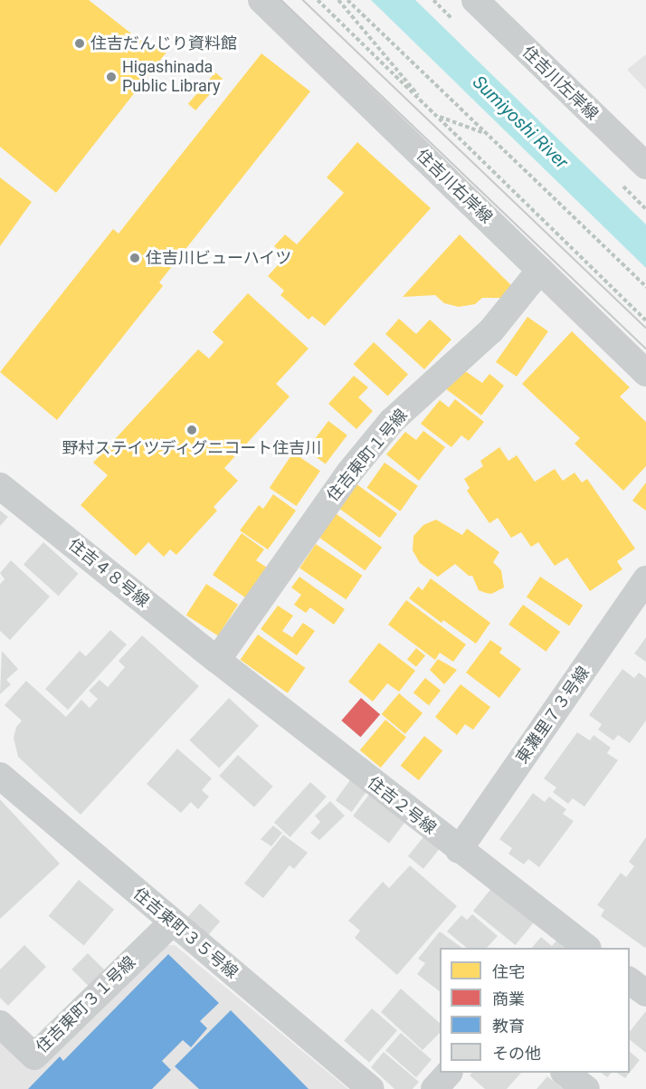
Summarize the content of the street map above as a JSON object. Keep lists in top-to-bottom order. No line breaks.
{"streets":{"street":["住吉川左岸線","住吉川右岸線","住吉東町１号線","住吉４８号線","東灘里７３号線","住吉２号線","住吉東町３５号線","住吉東町３１号線"]},"crossings":[["住吉川右岸線","住吉東町１号線"],["住吉東町１号線","住吉４８号線"],["住吉東町１号線","住吉２号線"],["住吉４８号線","住吉２号線"],["東灘里７３号線","住吉２号線"],["住吉東町３５号線","住吉東町３１号線"]],"water":["Sumiyoshi River"],"places":["住吉だんじり資料館","Higashinada Public Library","住吉川ビューハイツ","野村ステイツディグニコート住吉川"],"legend":["住宅","商業","教育","その他"]}
